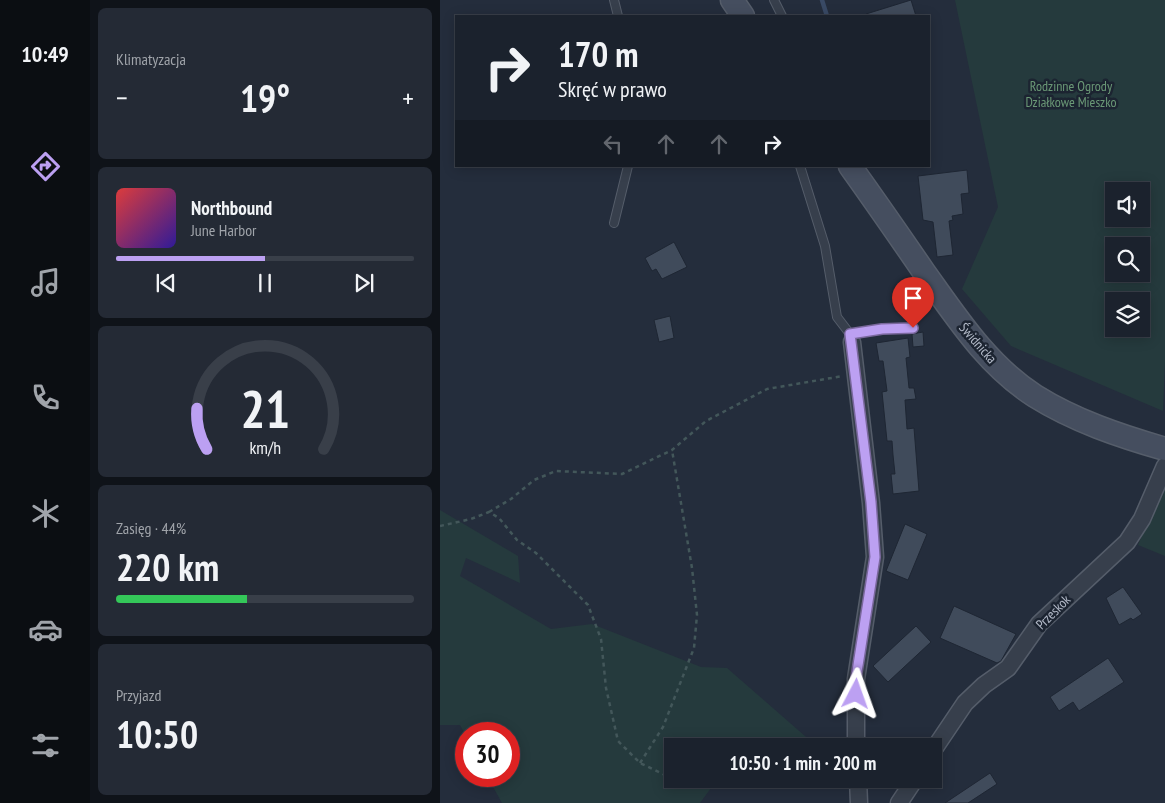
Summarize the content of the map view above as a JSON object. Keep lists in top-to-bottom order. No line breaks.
{"streets":{"main road":["Świdnicka"],"street":["Przeskok"]},"parks":["Rodzinne Ogrody Działkowe Mieszko"],"page":{"tabs":"10:49","tile":["Klimatyzacja",["Zasięg · 44%","220 km"],["Przyjazd","10:50"]],"turn":["170 m","Skręć w prawo"],"heat":["−","19°","+"],"song":["Northbound","June Harbor"],"limit":"30","trip":"10:50 · 1 min · 200 m","gauge":["21","km/h"]}}
